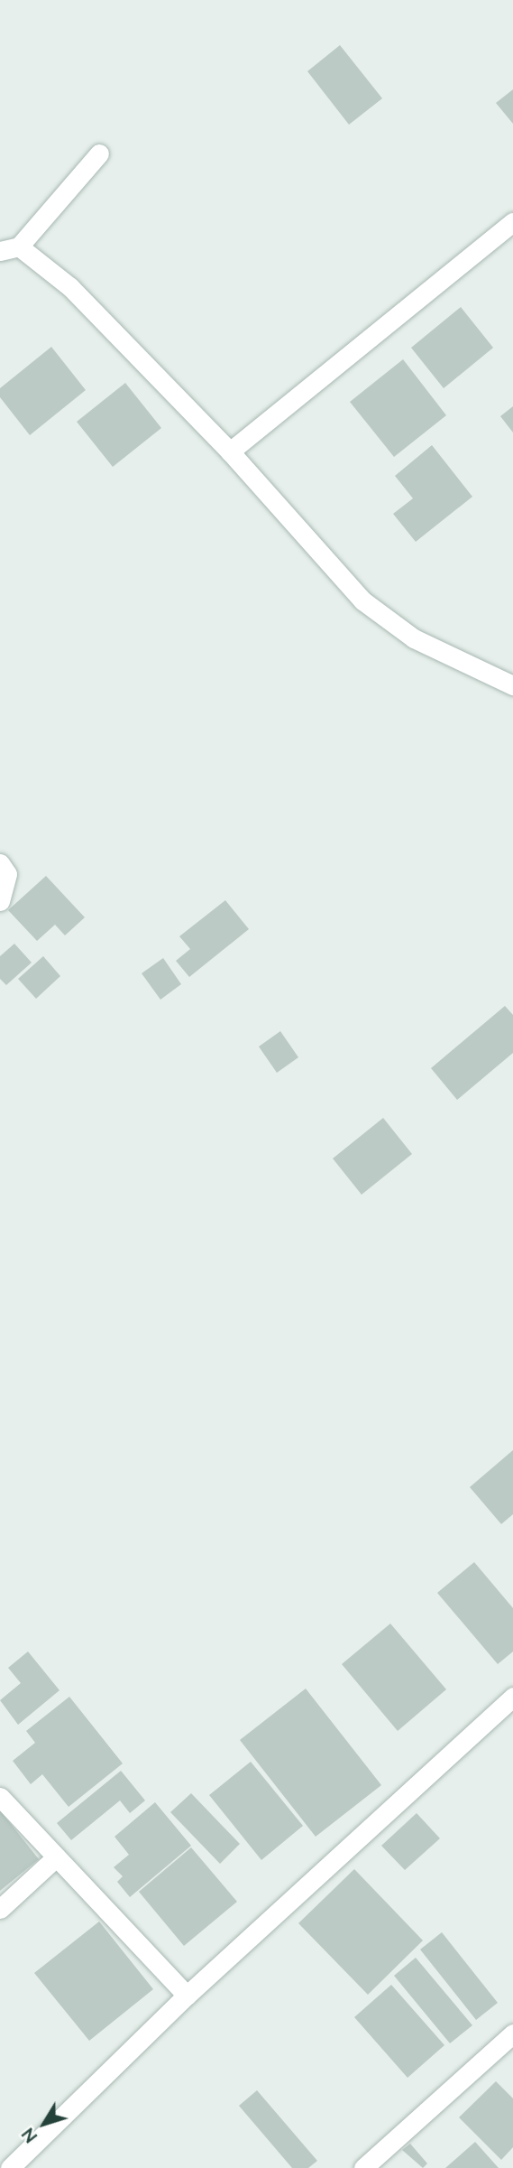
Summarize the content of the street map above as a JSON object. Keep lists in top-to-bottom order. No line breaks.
{"north":"bottom left"}
